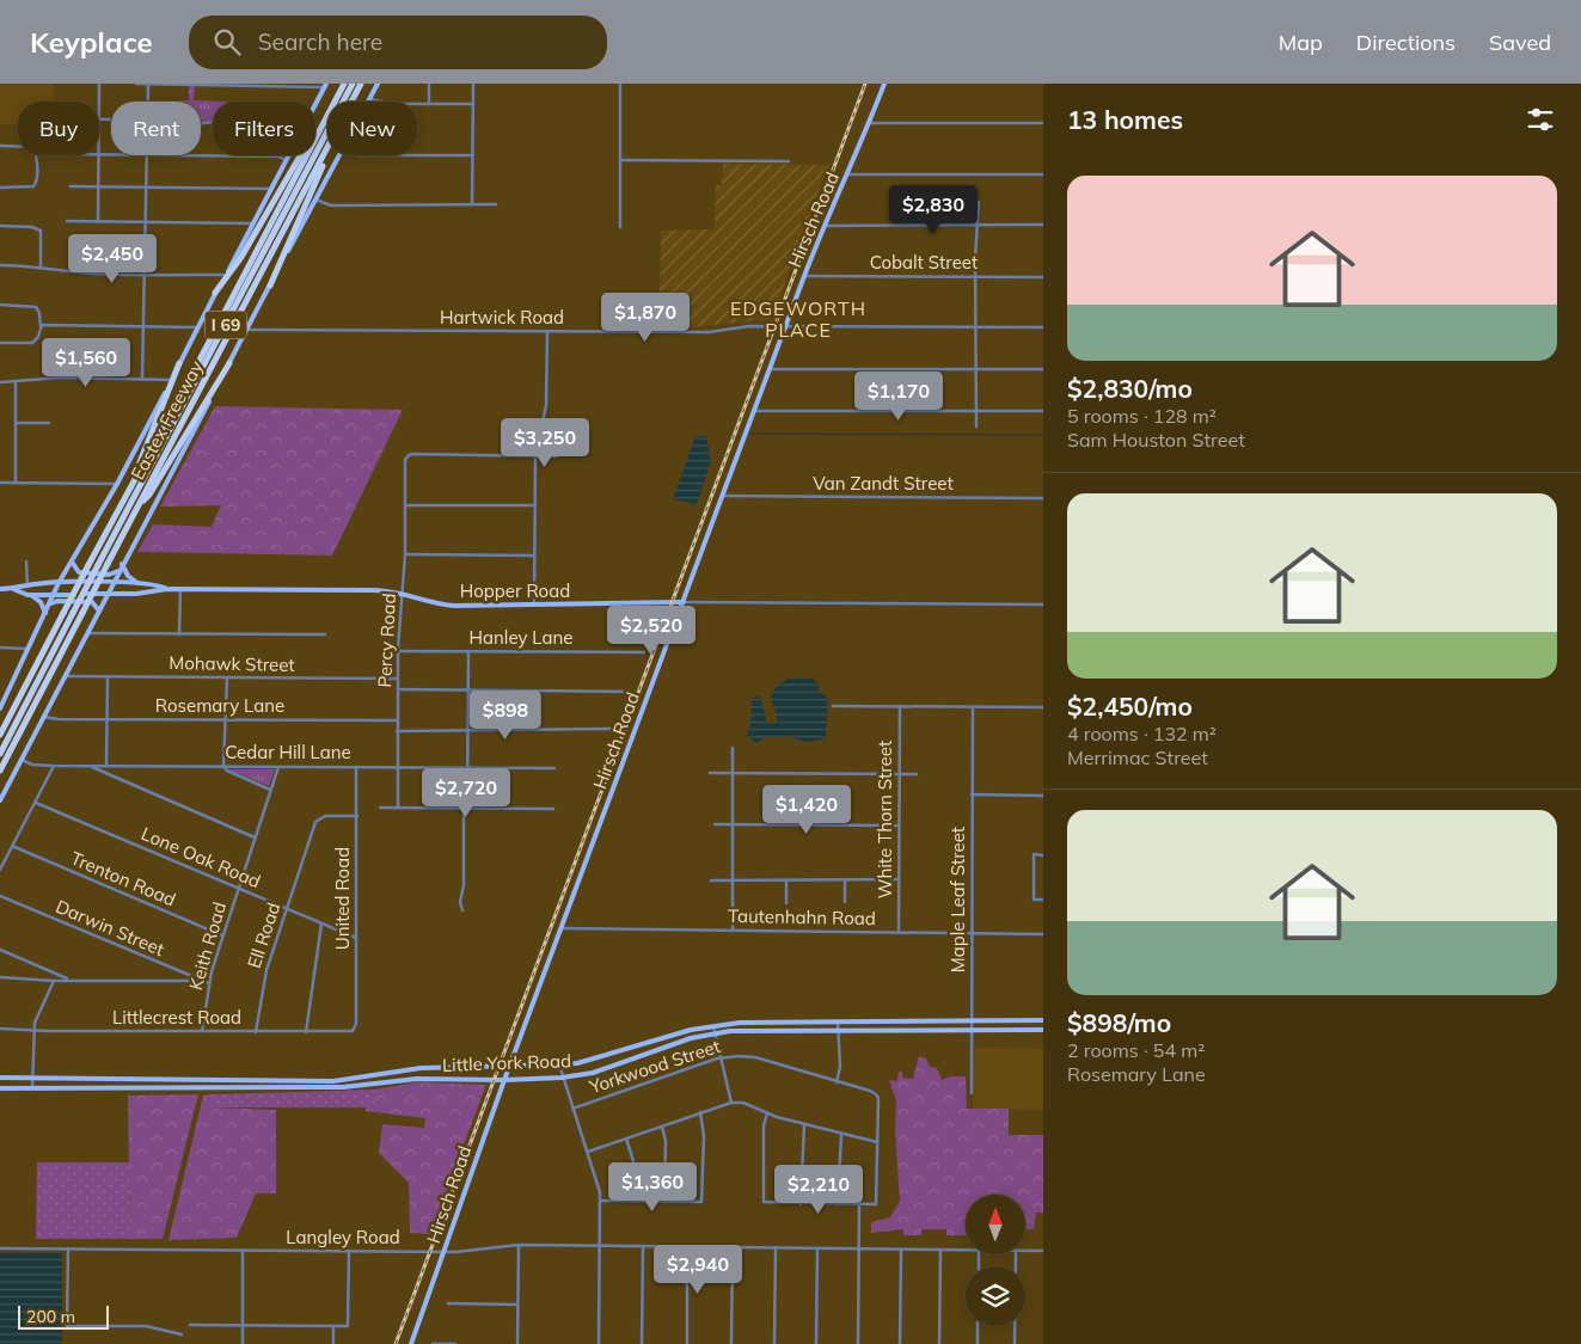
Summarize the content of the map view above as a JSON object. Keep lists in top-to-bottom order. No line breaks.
{"streets":{"highway":["I 69","Eastex Freeway"],"main road":["Hirsch Road","Hopper Road","Little York Road"],"street":["Cobalt Street","Hartwick Road","Van Zandt Street","Hanley Lane","Percy Road","Mohawk Street","Rosemary Lane","Cedar Hill Lane","White Thorn Street","Lone Oak Road","Trenton Road","United Road","Maple Leaf Street","Tautenhahn Road","Darwin Street","Ell Road","Keith Road","Littlecrest Road","Yorkwood Street","Langley Road"]},"crossings":[["Hirsch Road","Cobalt Street"],["Hirsch Road","Hartwick Road"],["Hirsch Road","Van Zandt Street"],["Hirsch Road","Hopper Road"],["Hirsch Road","Tautenhahn Road"],["Hirsch Road","Little York Road"],["Hirsch Road","Langley Road"],["Hopper Road","Percy Road"],["Hanley Lane","Percy Road"],["Percy Road","Mohawk Street"],["Percy Road","Rosemary Lane"],["Percy Road","Cedar Hill Lane"],["Cedar Hill Lane","United Road"],["Cedar Hill Lane","Keith Road"],["White Thorn Street","Tautenhahn Road"],["Lone Oak Road","United Road"],["Lone Oak Road","Ell Road"],["Lone Oak Road","Keith Road"],["Trenton Road","Keith Road"],["United Road","Ell Road"],["United Road","Littlecrest Road"],["Maple Leaf Street","Tautenhahn Road"],["Maple Leaf Street","Little York Road"],["Darwin Street","Keith Road"],["Ell Road","Littlecrest Road"],["Keith Road","Littlecrest Road"]],"districts":["EDGEWORTH PLACE"],"scale_bar":"200 m","north":"top","page":{"header":"Keyplace","search":"Search here","nav":["Map","Directions","Saved"],"heading":"13 homes","chip":["Buy","Rent","Filters","New"],"list":[{"name":"$2,830/mo","note":"5 rooms · 128 m² · Sam Houston Street"},{"name":"$2,450/mo","note":"4 rooms · 132 m² · Merrimac Street"},{"name":"$898/mo","note":"2 rooms · 54 m² · Rosemary Lane"}],"price":["$2,830","$2,450","$1,870","$1,560","$1,170","$3,250","$2,520","$898","$2,720","$1,420","$1,360","$2,210","$2,940"],"scale":"200 m"}}
